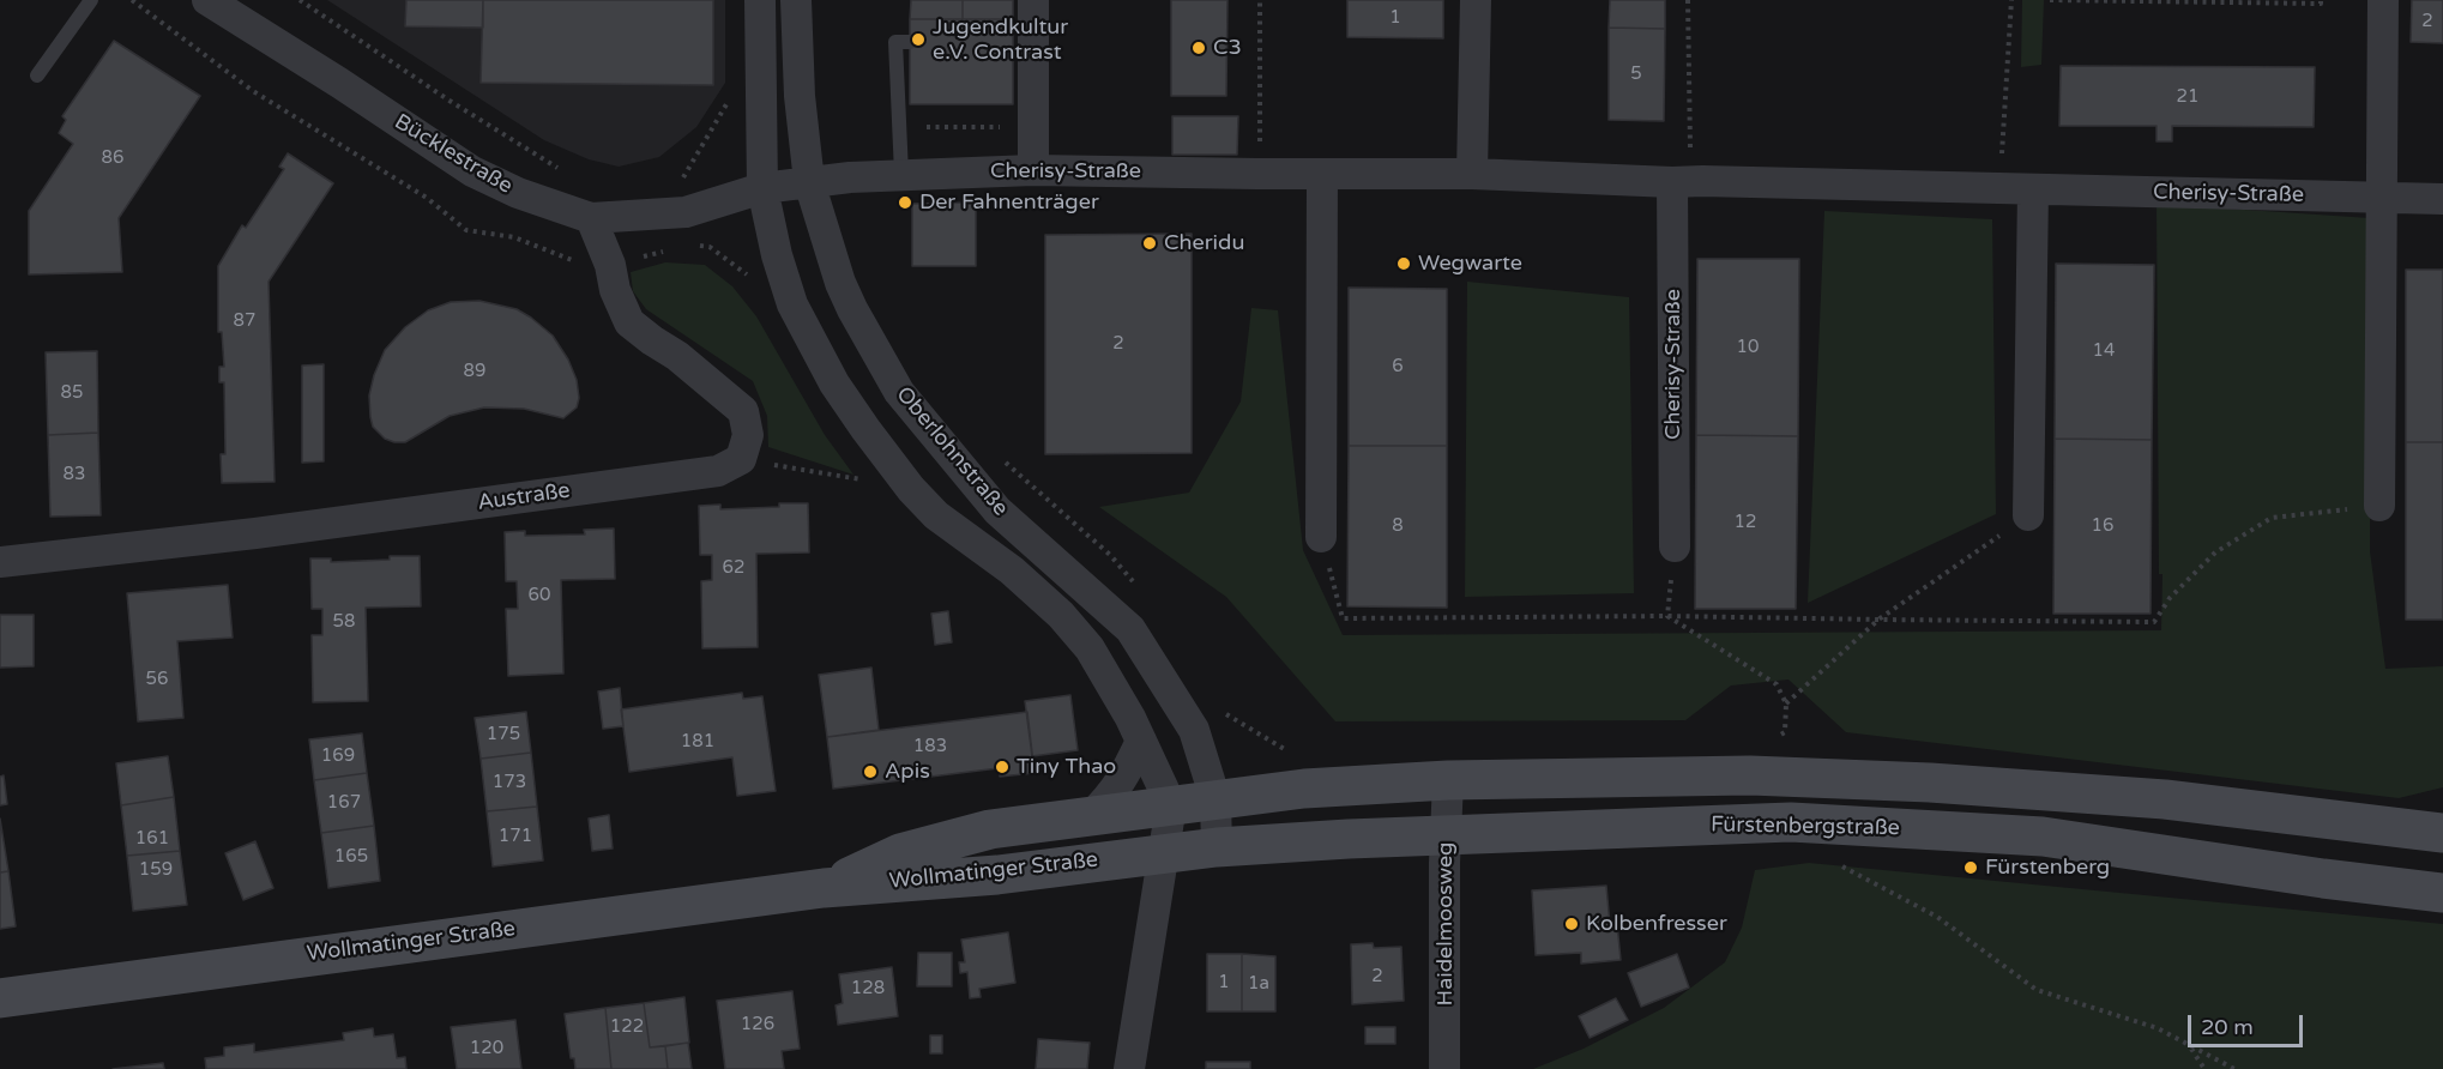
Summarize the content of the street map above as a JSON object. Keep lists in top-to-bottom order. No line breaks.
{"streets":{"main road":["Fürstenbergstraße","Wollmatinger Straße"],"street":["Bücklestraße","Cherisy-Straße","Oberlohnstraße","Austraße","Haidelmoosweg"]},"crossings":[["Bücklestraße","Cherisy-Straße"],["Bücklestraße","Oberlohnstraße"],["Cherisy-Straße","Oberlohnstraße"],["Oberlohnstraße","Fürstenbergstraße"],["Oberlohnstraße","Wollmatinger Straße"],["Fürstenbergstraße","Wollmatinger Straße"],["Fürstenbergstraße","Haidelmoosweg"]],"places":["Jugendkultur e.V. Contrast","C3","Der Fahnenträger","Cheridu","Wegwarte","Tiny Thao","Apis","Fürstenberg","Kolbenfresser"],"house_numbers":["1","2","5","21","86","87","2","10","14","6","89","85","83","12","8","16","62","60","58","56","175","181","183","169","173","167","171","161","165","159","2","1","1a","128","126","122","120"],"scale_bar":"20 m"}
